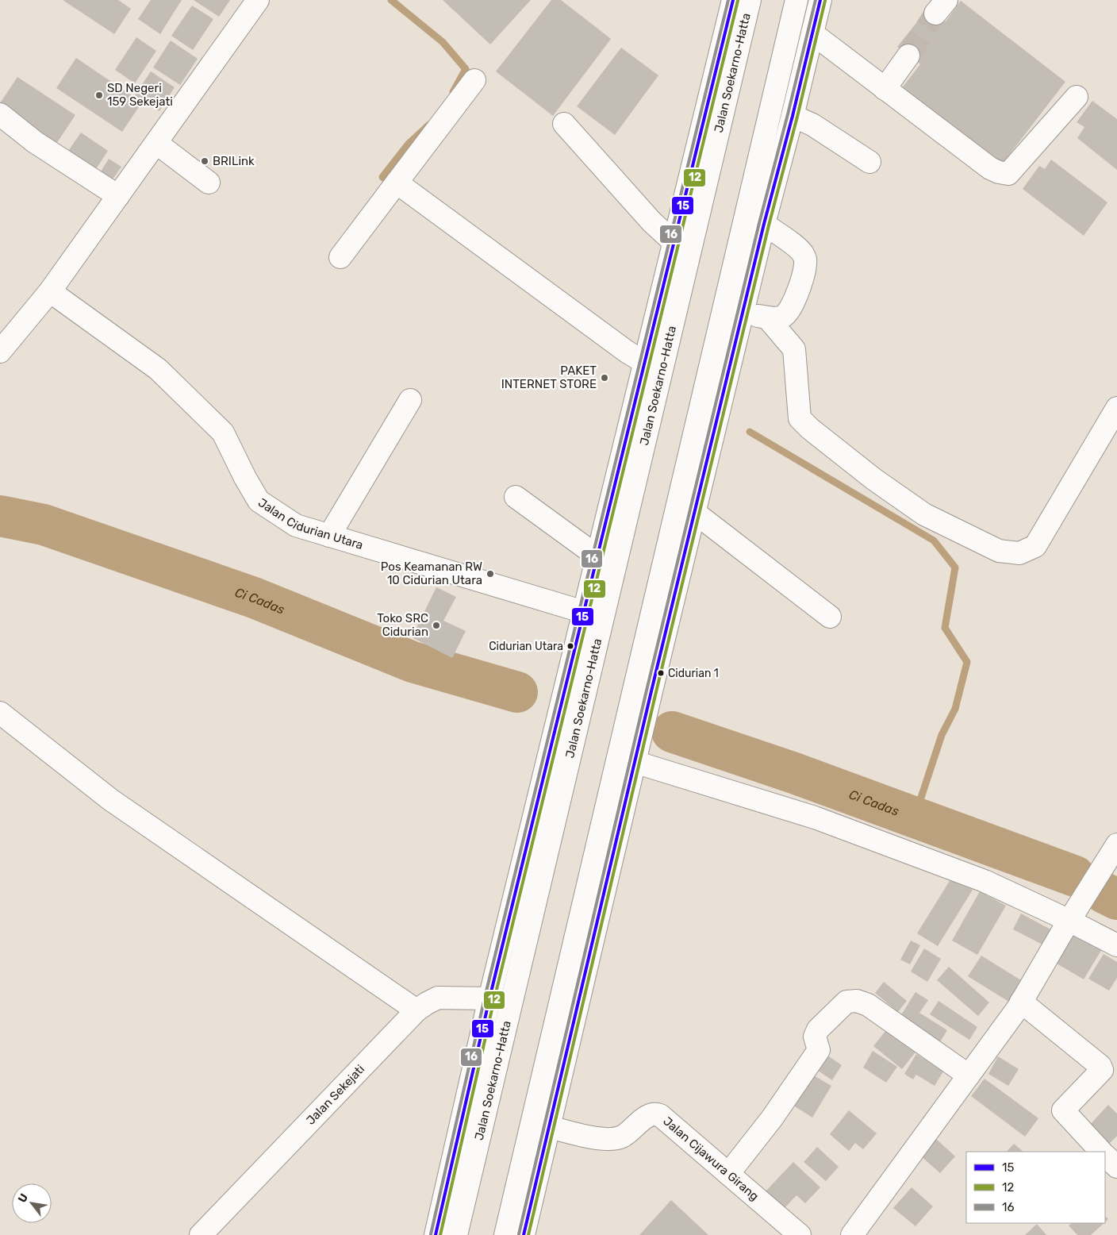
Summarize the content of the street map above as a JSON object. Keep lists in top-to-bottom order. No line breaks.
{"streets":{"main road":["Jalan Soekarno-Hatta","Jalan Cidurian Utara","Jalan Sekejati","Jalan Cijawura Girang"]},"crossings":[["Jalan Soekarno-Hatta","Jalan Cidurian Utara"],["Jalan Soekarno-Hatta","Jalan Sekejati"]],"water":["Ci Cadas"],"places":["SD Negeri 159 Sekejati","BRILink","PAKET INTERNET STORE","Pos Keamanan RW 10 Cidurian Utara","Toko SRC Cidurian","Cidurian Utara","Cidurian 1"],"lines":["transit line 15","transit line 16","transit line 12"],"legend":["15","12","16"],"north":"top left"}
